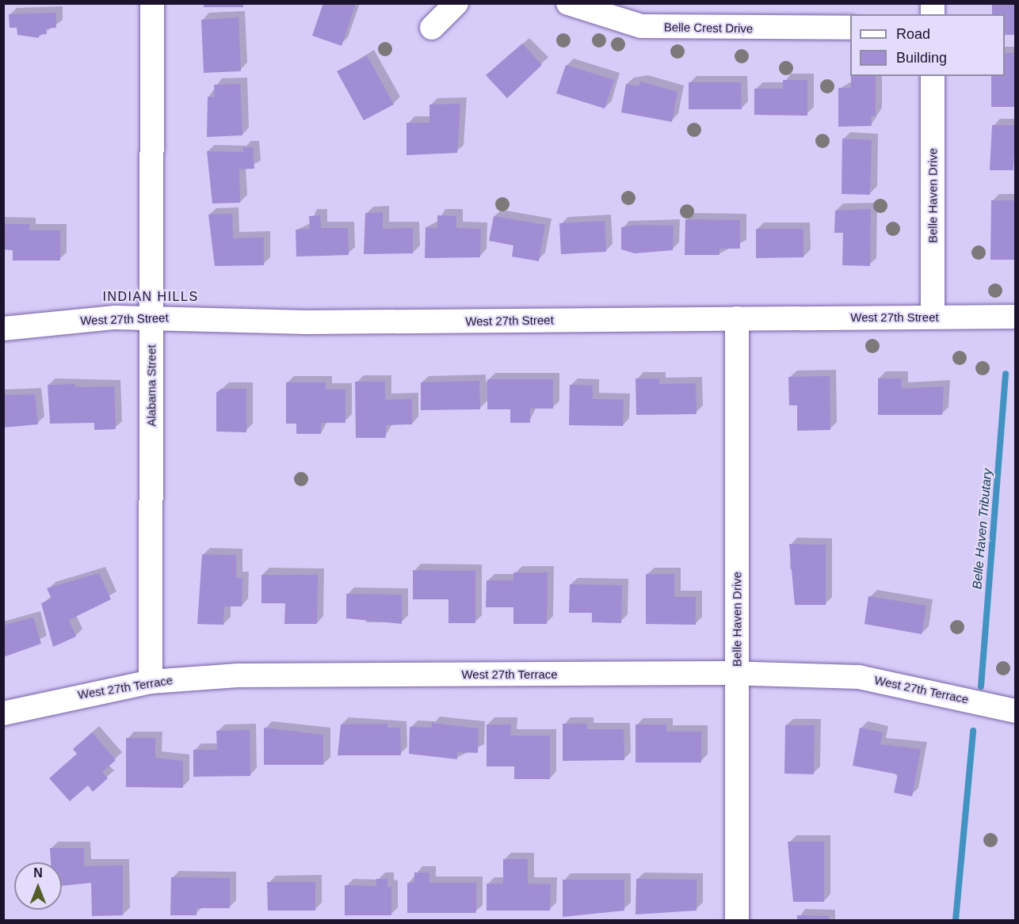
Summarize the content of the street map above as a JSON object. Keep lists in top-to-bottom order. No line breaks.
{"streets":{"street":["Belle Crest Drive","Belle Haven Drive","West 27th Street","Alabama Street","West 27th Terrace"]},"crossings":[["Belle Haven Drive","West 27th Street"],["Belle Haven Drive","West 27th Terrace"],["West 27th Street","Alabama Street"],["Alabama Street","West 27th Terrace"]],"districts":["INDIAN HILLS"],"water":["Belle Haven Tributary"],"legend":["Road","Building"],"north":"top"}
